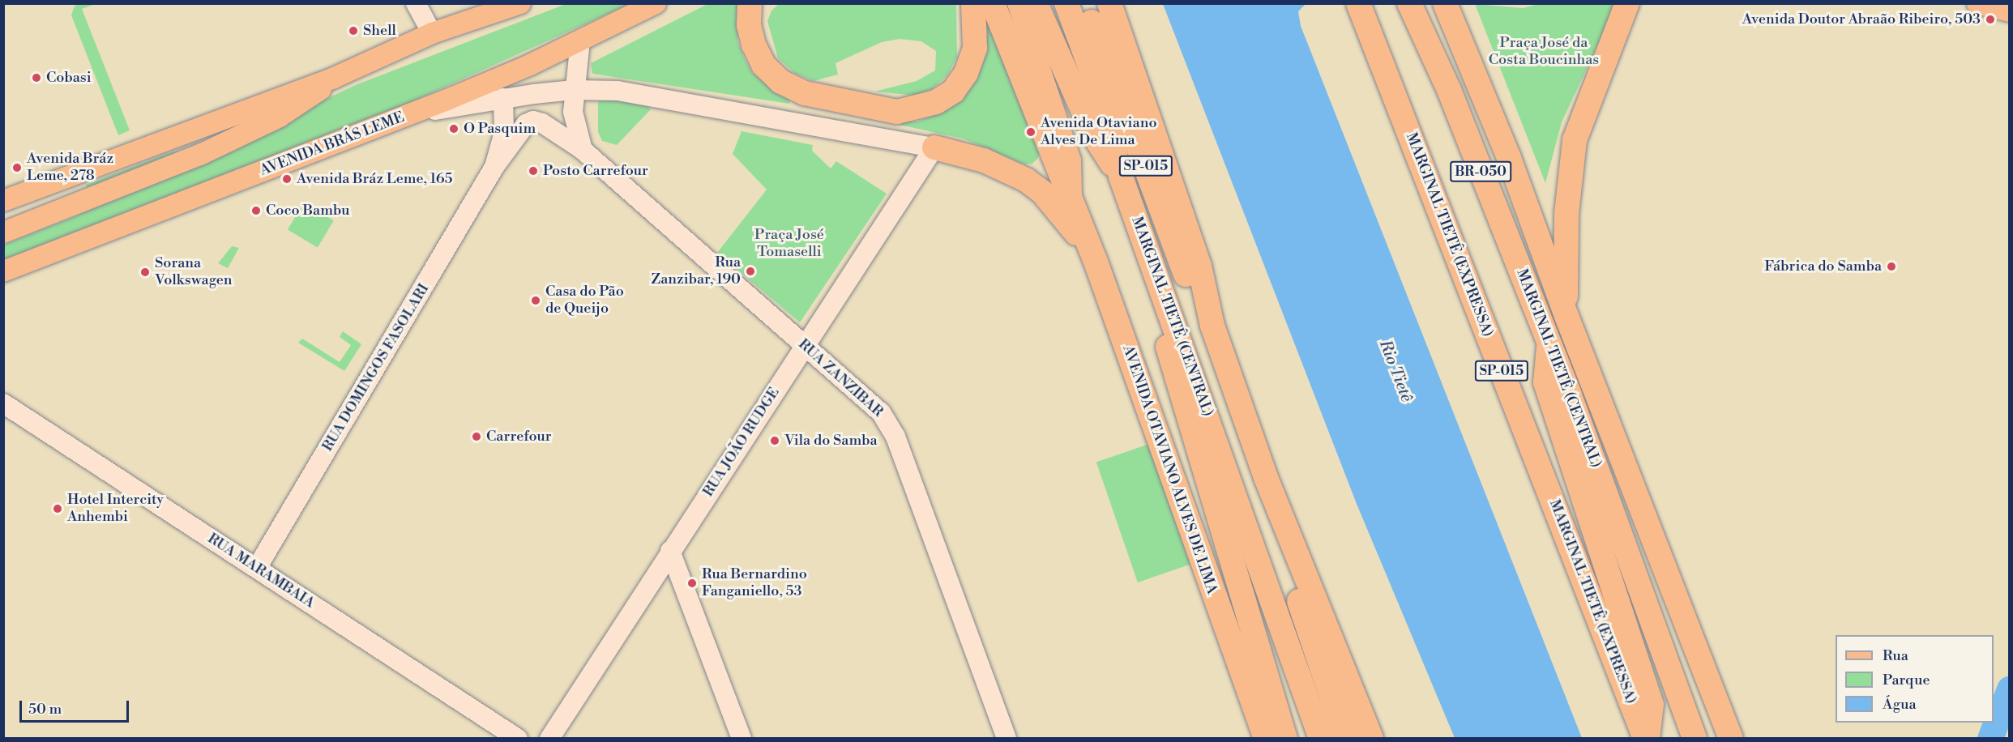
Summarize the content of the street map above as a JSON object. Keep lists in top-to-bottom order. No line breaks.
{"streets":{"highway":["SP-015","BR-050","MARGINAL TIETÊ (EXPRESSA)","MARGINAL TIETÊ (CENTRAL)","AVENIDA OTAVIANO ALVES DE LIMA"],"main road":["AVENIDA BRÁS LEME"],"street":["RUA DOMINGOS FASOLARI","RUA ZANZIBAR","RUA JOÃO RUDGE","RUA MARAMBAIA"]},"crossings":[["AVENIDA BRÁS LEME","RUA ZANZIBAR"],["RUA DOMINGOS FASOLARI","RUA ZANZIBAR"],["RUA DOMINGOS FASOLARI","RUA MARAMBAIA"],["RUA ZANZIBAR","RUA JOÃO RUDGE"]],"water":["Rio Tietê"],"parks":["Praça José da Costa Boucinhas","Praça José Tomaselli"],"places":["Avenida Doutor Abraão Ribeiro, 503","Shell","Cobasi","O Pasquim","Avenida Otaviano Alves De Lima","Avenida Bráz Leme, 278","Posto Carrefour","Avenida Bráz Leme, 165","Coco Bambu","Fábrica do Samba","Rua Zanzibar, 190","Sorana Volkswagen","Casa do Pão de Queijo","Carrefour","Vila do Samba","Hotel Intercity Anhembi","Rua Bernardino Fanganiello, 53"],"legend":["Rua","Parque","Água"],"scale_bar":"50 m"}
